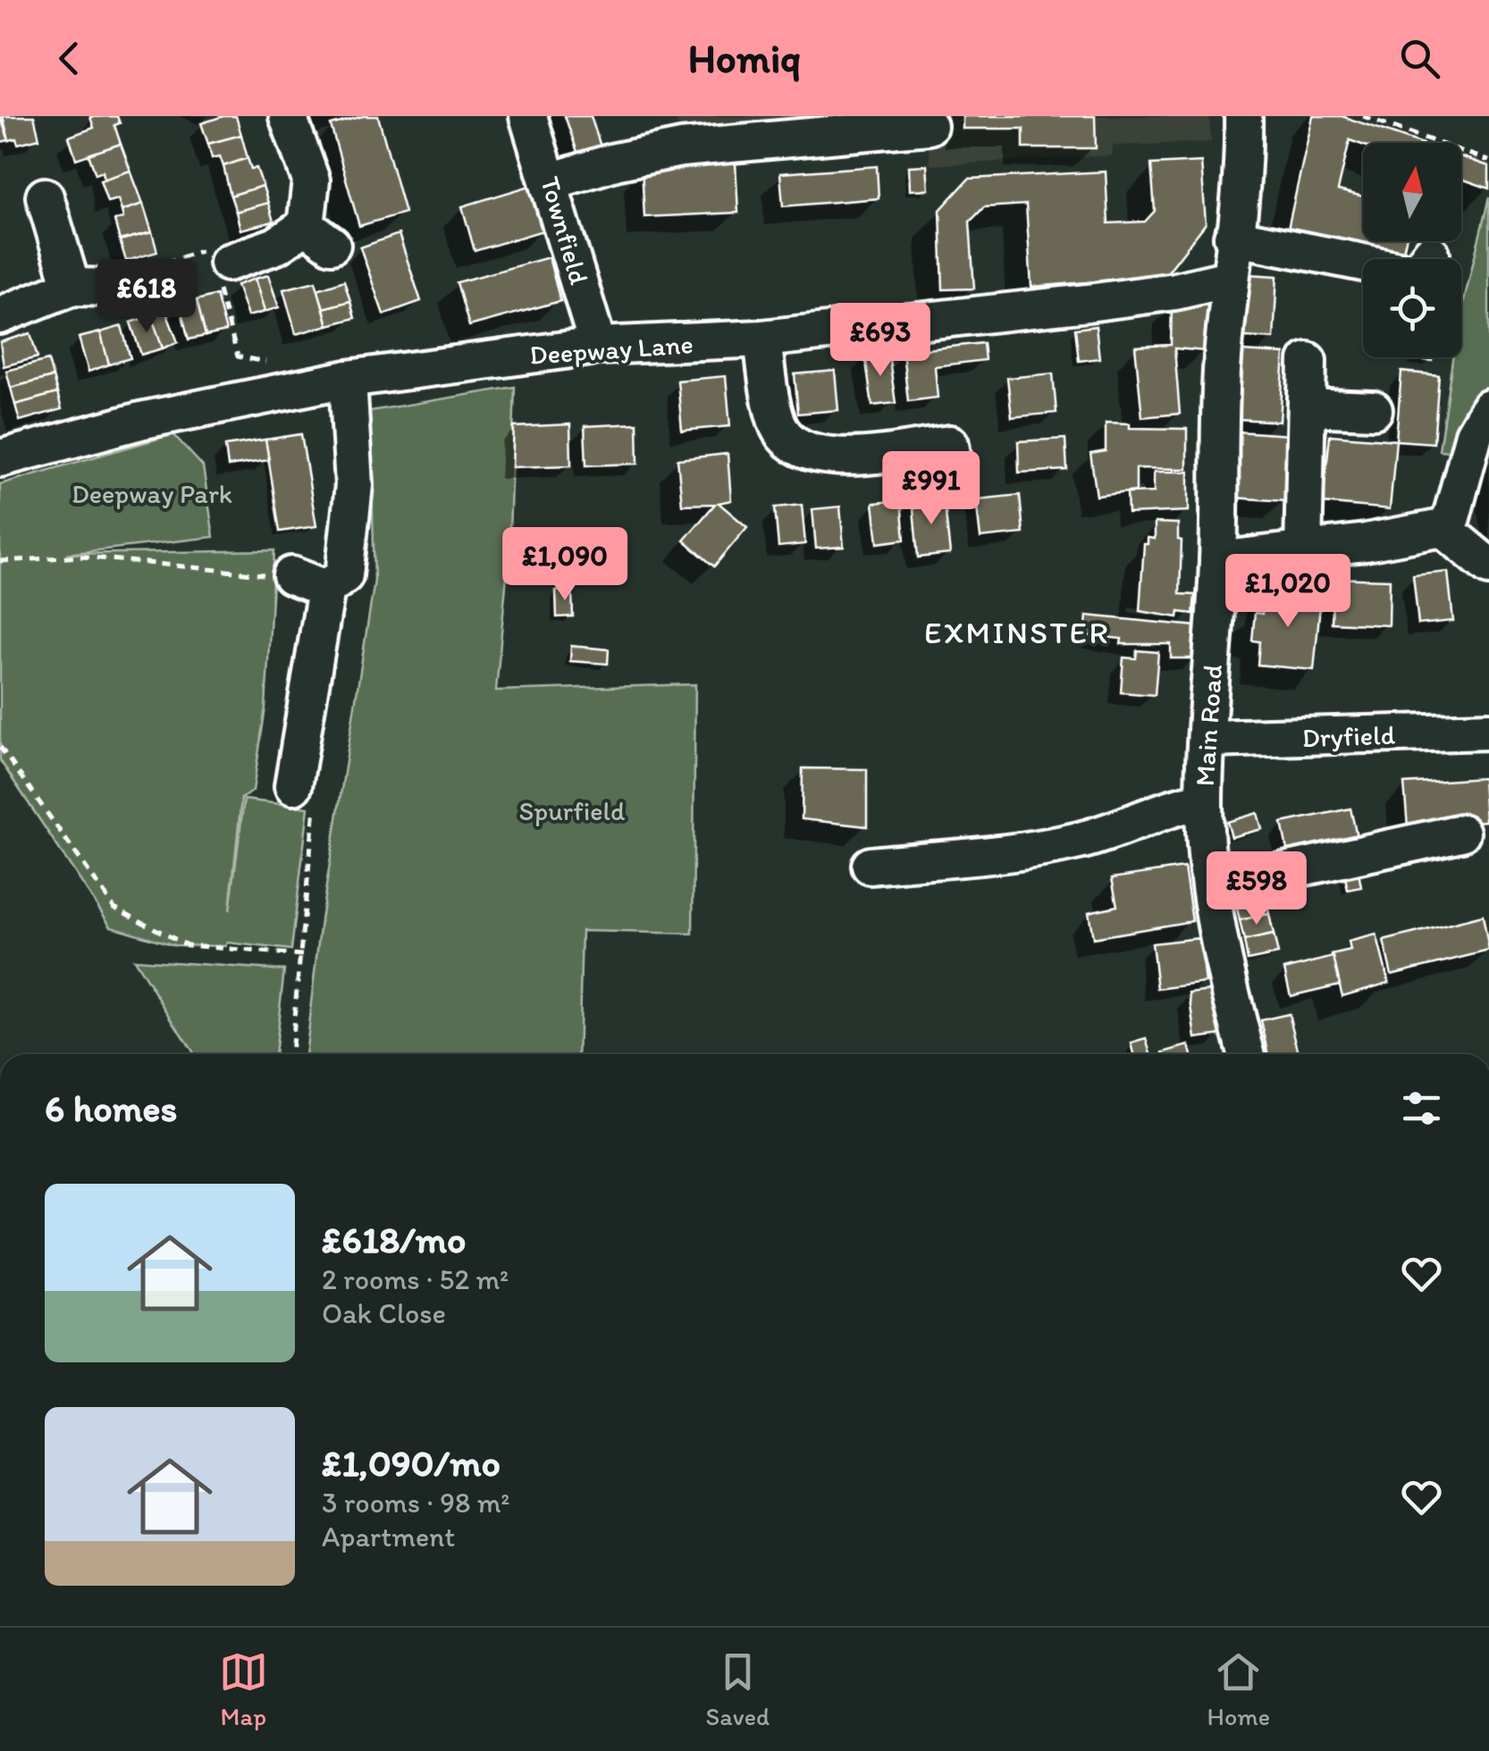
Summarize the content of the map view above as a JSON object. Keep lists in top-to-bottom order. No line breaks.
{"streets":{"street":["Townfield","Deepway Lane","Main Road","Dryfield"]},"crossings":[["Townfield","Deepway Lane"],["Deepway Lane","Main Road"],["Main Road","Dryfield"]],"districts":["EXMINSTER"],"parks":["Deepway Park","Spurfield"],"north":"top","page":{"header":"Homiq","price":["£618","£693","£991","£1,090","£1,020","£598"],"heading":"6 homes","list":[{"name":"£618/mo","note":"2 rooms · 52 m² · Oak Close"},{"name":"£1,090/mo","note":"3 rooms · 98 m² · Apartment"}],"tabs":["Map","Saved","Home"]}}
